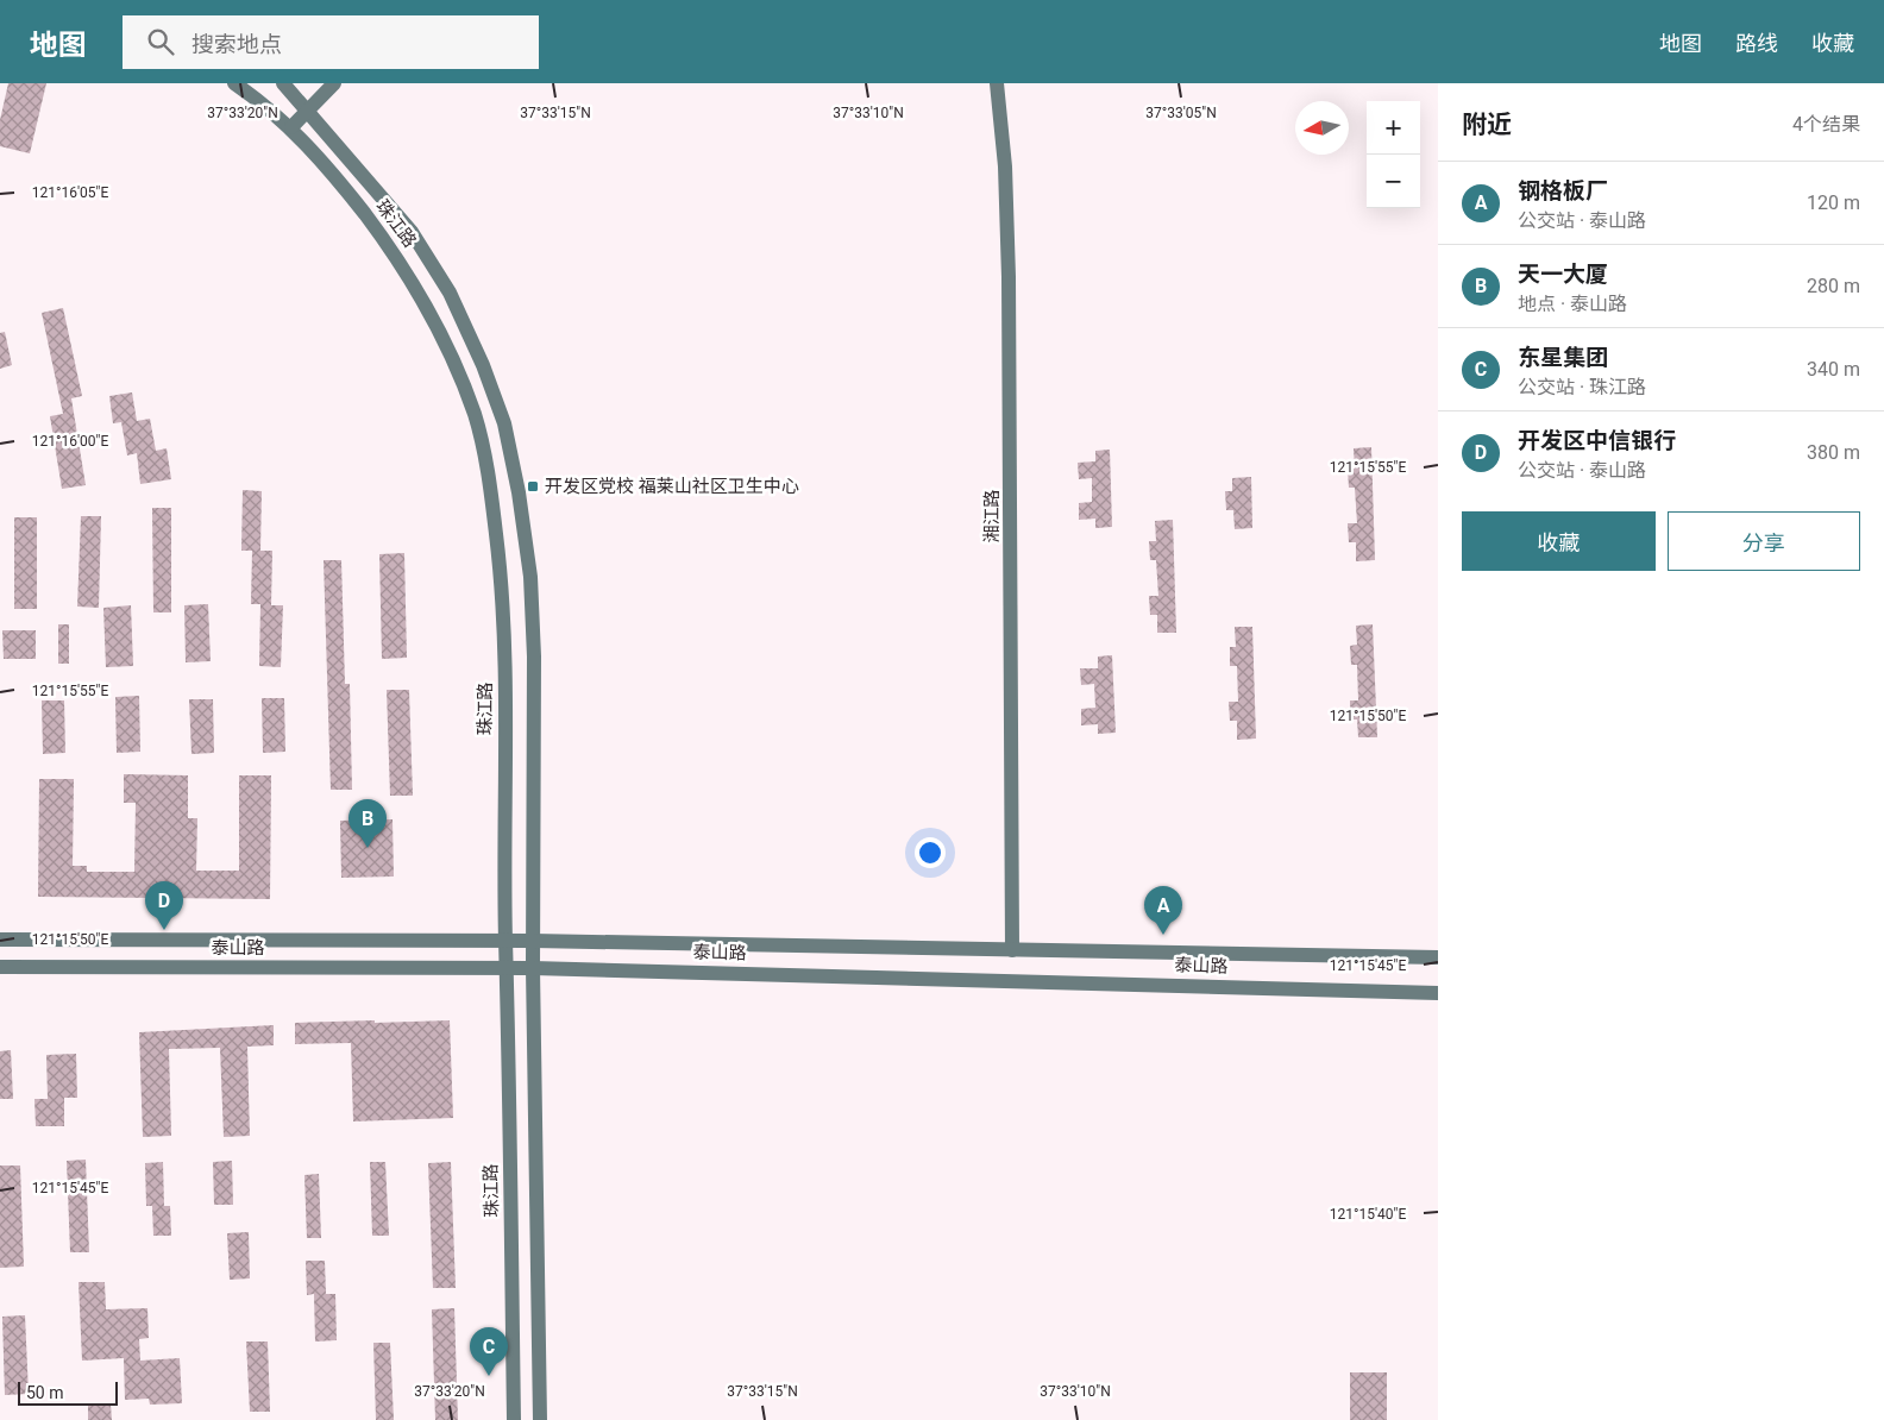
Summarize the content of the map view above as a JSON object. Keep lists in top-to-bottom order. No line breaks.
{"streets":{"main road":["珠江路","湘江路","泰山路"]},"crossings":[["珠江路","泰山路"],["湘江路","泰山路"]],"places":{"transit":["开发区党校 福莱山社区卫生中心"]},"scale_bar":"50 m","north":"left","page":{"header":"地图","search":"搜索地点","nav":["地图","路线","收藏"],"heading":["附近","4个结果"],"map_buttons":["+","−"],"list":[{"mark":"A","name":"钢格板厂","note":"公交站 · 泰山路","value":"120 m"},{"mark":"B","name":"天一大厦","note":"地点 · 泰山路","value":"280 m"},{"mark":"C","name":"东星集团","note":"公交站 · 珠江路","value":"340 m"},{"mark":"D","name":"开发区中信银行","note":"公交站 · 泰山路","value":"380 m"}],"buttons":["收藏","分享"],"pins":["B","D","A","C"],"scale":"50 m"},"coordinates":["37°33'20\"N","37°33'15\"N","37°33'10\"N","37°33'05\"N","121°16'05\"E","121°16'00\"E","121°15'55\"E","121°15'50\"E","121°15'45\"E","121°15'40\"E"]}
